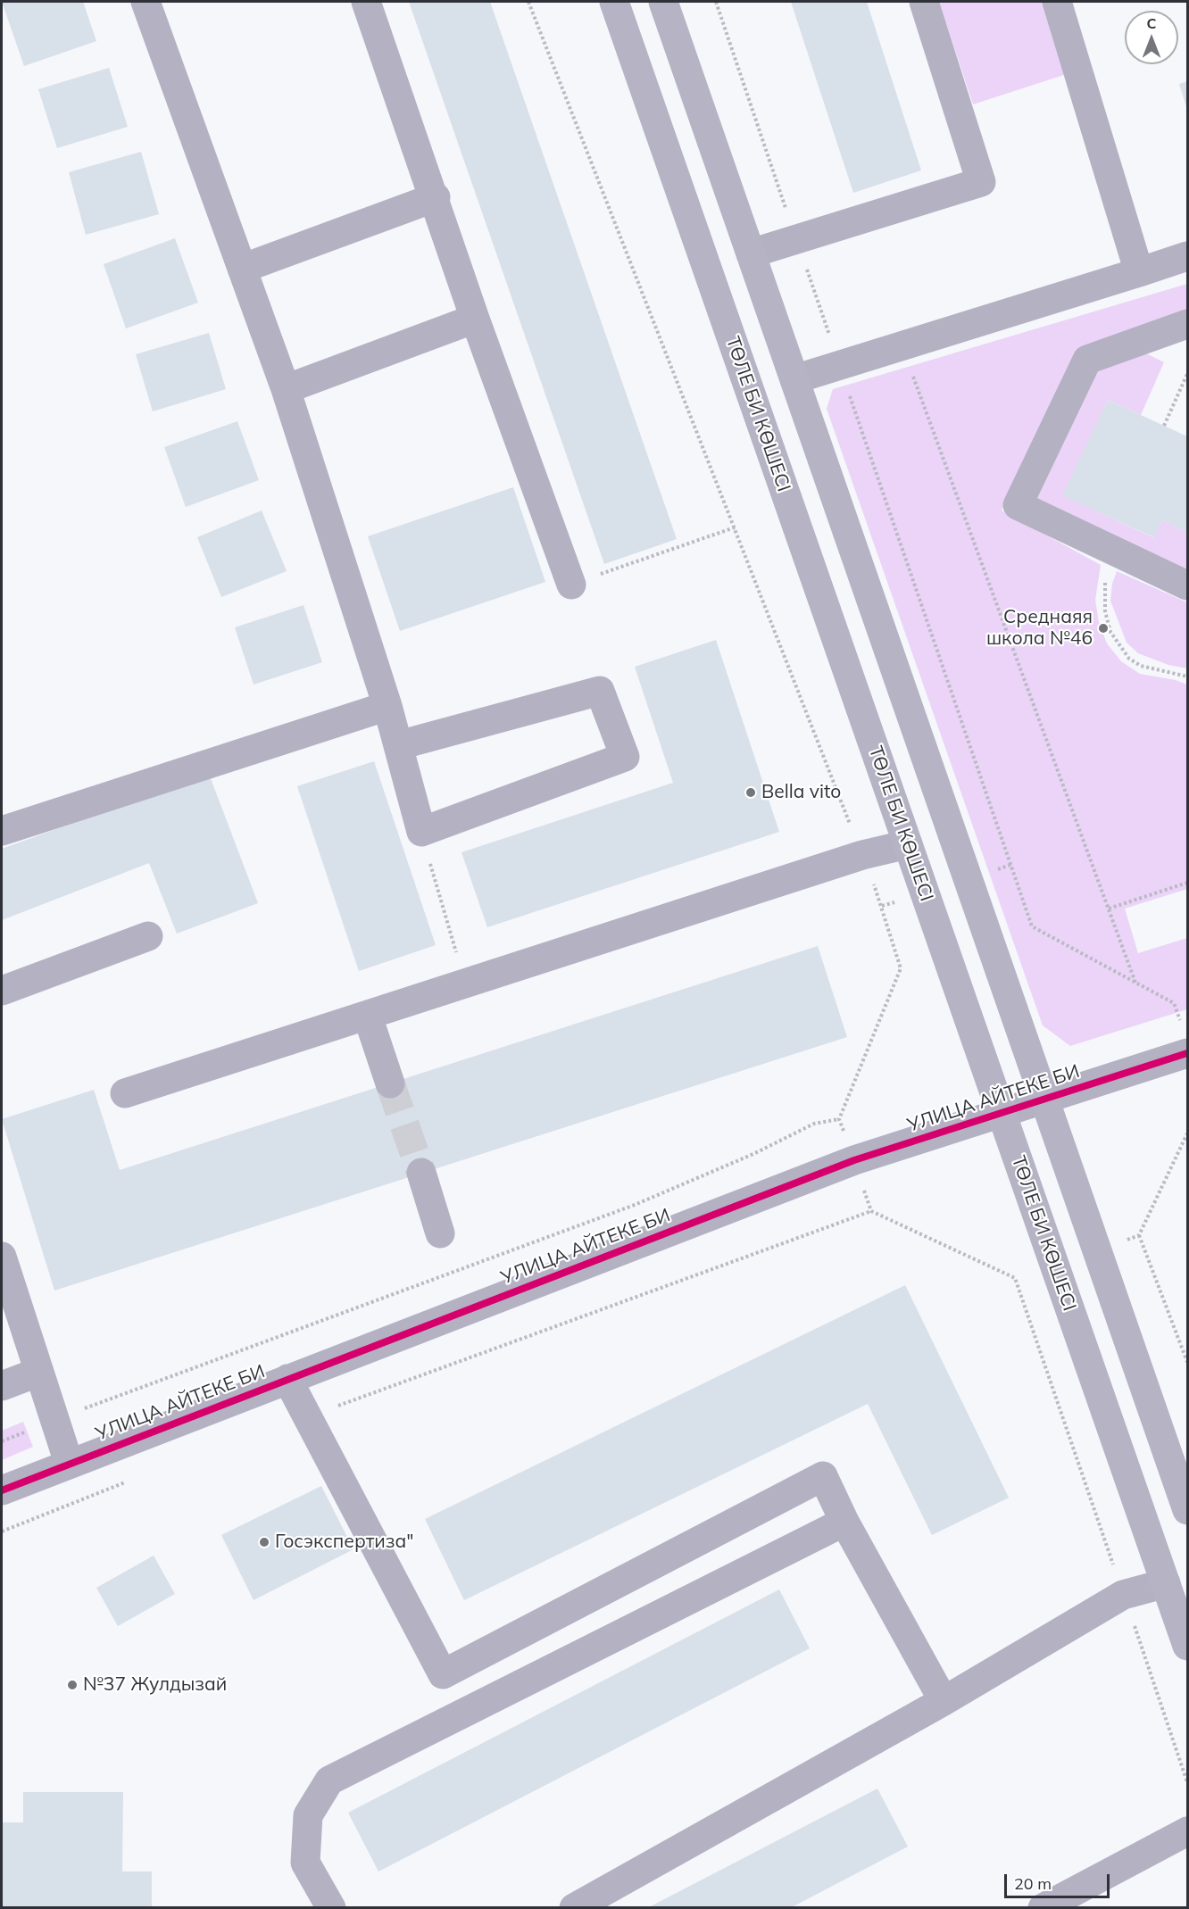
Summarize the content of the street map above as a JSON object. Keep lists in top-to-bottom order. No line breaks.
{"streets":{"main road":["ТӨЛЕ БИ КӨШЕСІ"],"street":["УЛИЦА АЙТЕКЕ БИ"]},"crossings":[["ТӨЛЕ БИ КӨШЕСІ","УЛИЦА АЙТЕКЕ БИ"]],"places":["Среднаяя школа №46","Bella vito","Госэкспертиза\"","№37 Жулдызай"],"scale_bar":"20 m","north":"top"}
